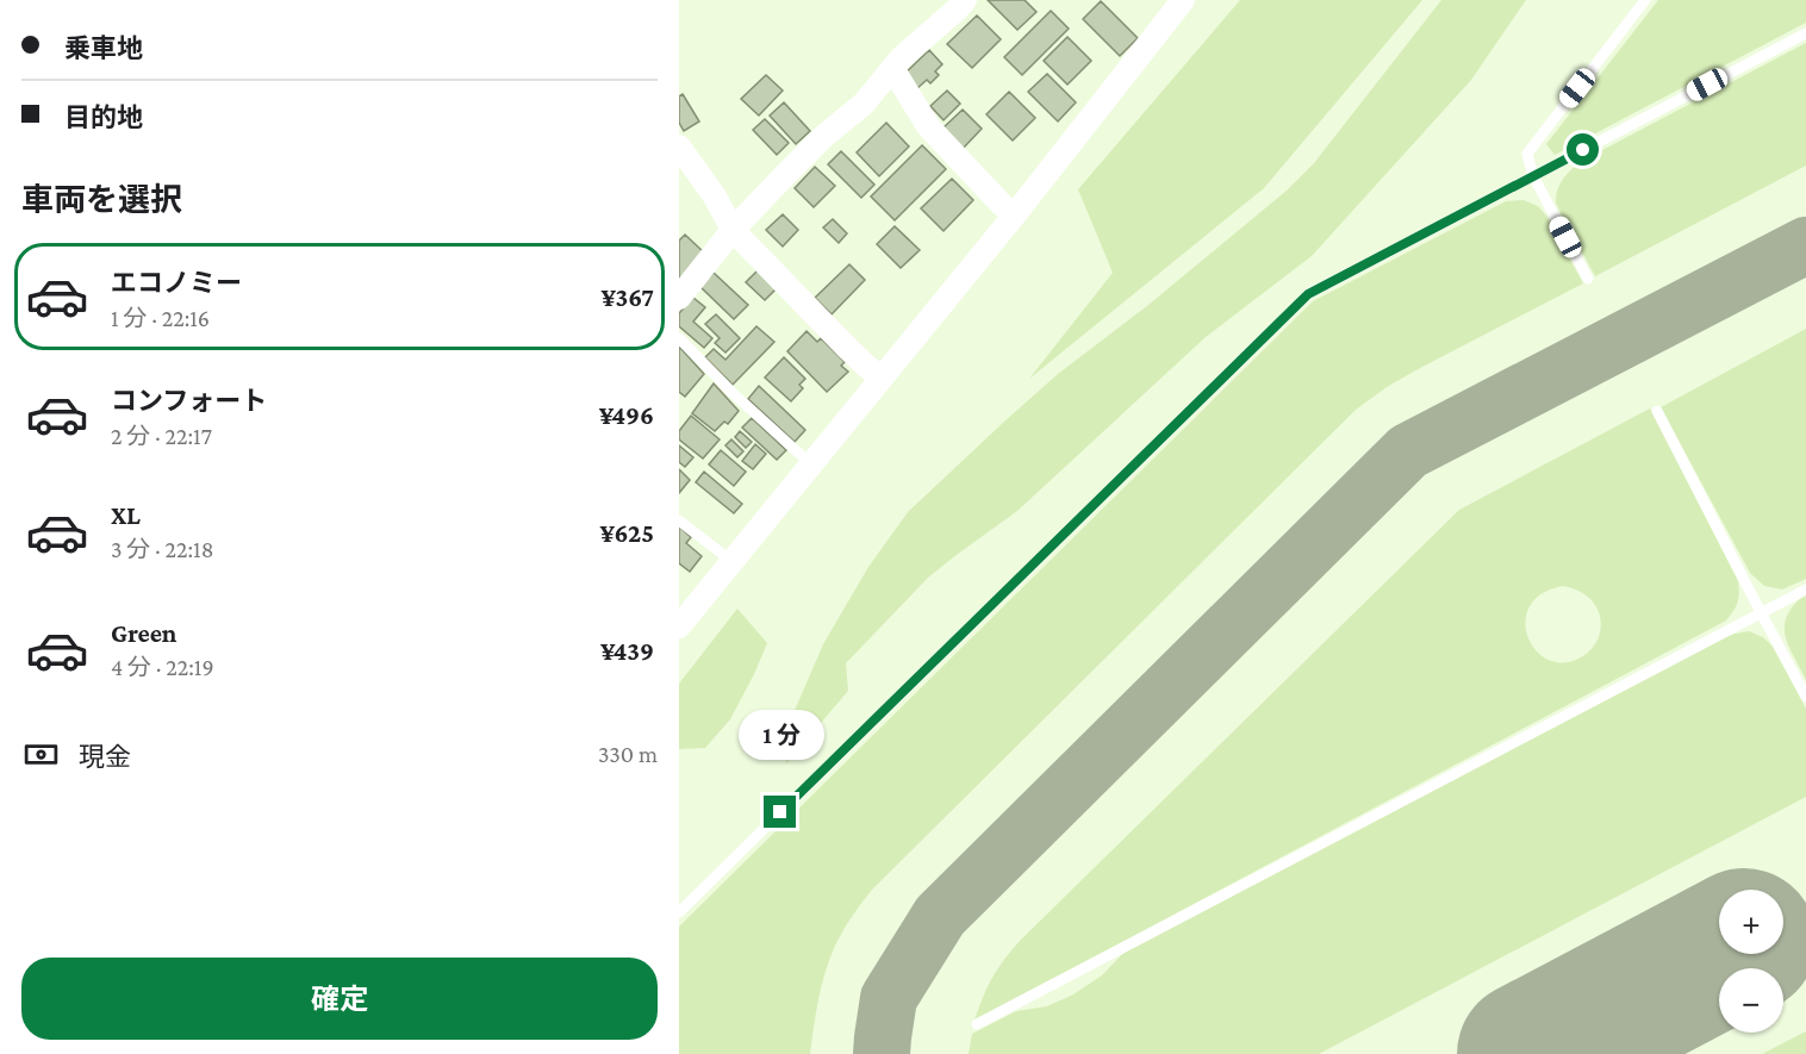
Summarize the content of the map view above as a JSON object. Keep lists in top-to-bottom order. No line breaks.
{"page":{"banner":["乗車地","目的地"],"heading":"車両を選択","list":[{"name":"エコノミー","note":"1 分 · 22:16","value":"¥367"},{"name":"コンフォート","note":"2 分 · 22:17","value":"¥496"},{"name":"XL","note":"3 分 · 22:18","value":"¥625"},{"name":"Green","note":"4 分 · 22:19","value":"¥439"}],"bubble":"1 分","pay":["現金","330 m"],"map_buttons":["+","−"],"buttons":"確定"}}
